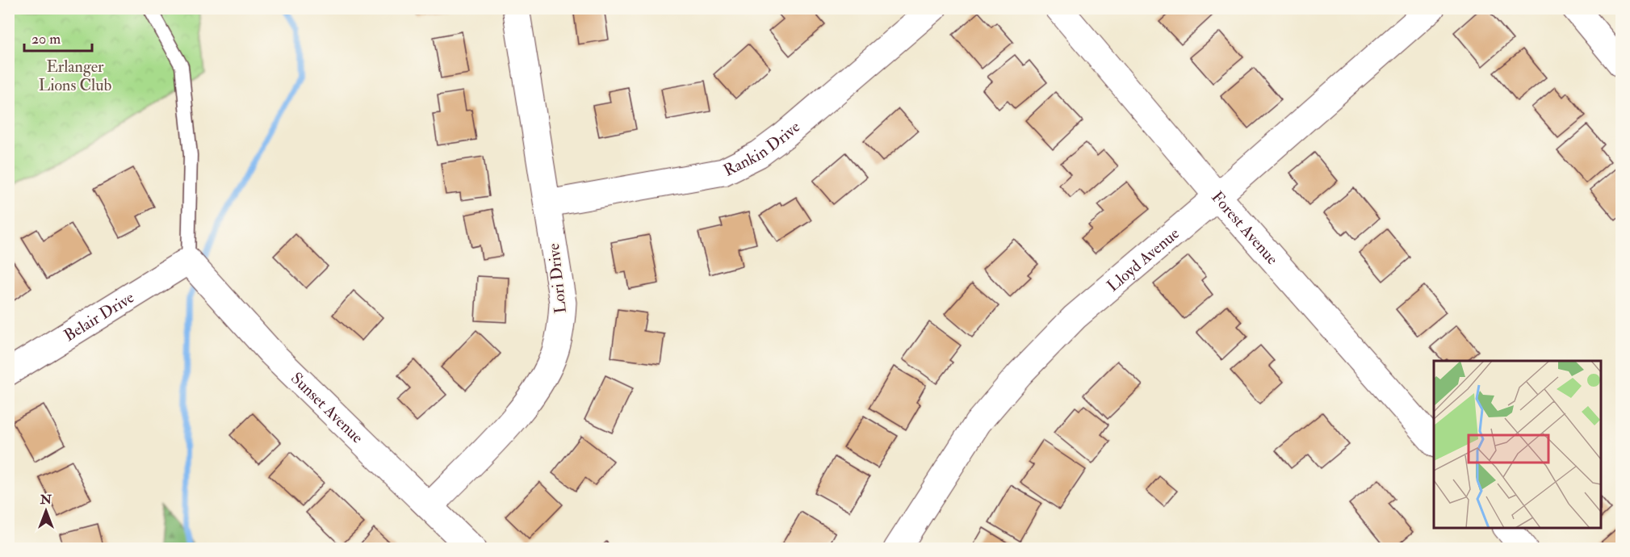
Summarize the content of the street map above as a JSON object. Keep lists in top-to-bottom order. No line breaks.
{"streets":{"street":["Rankin Drive","Forest Avenue","Lloyd Avenue","Lori Drive","Belair Drive","Sunset Avenue"]},"crossings":[["Rankin Drive","Lori Drive"],["Forest Avenue","Lloyd Avenue"],["Lori Drive","Sunset Avenue"],["Belair Drive","Sunset Avenue"]],"parks":["Erlanger Lions Club"],"scale_bar":"20 m","north":"top"}
